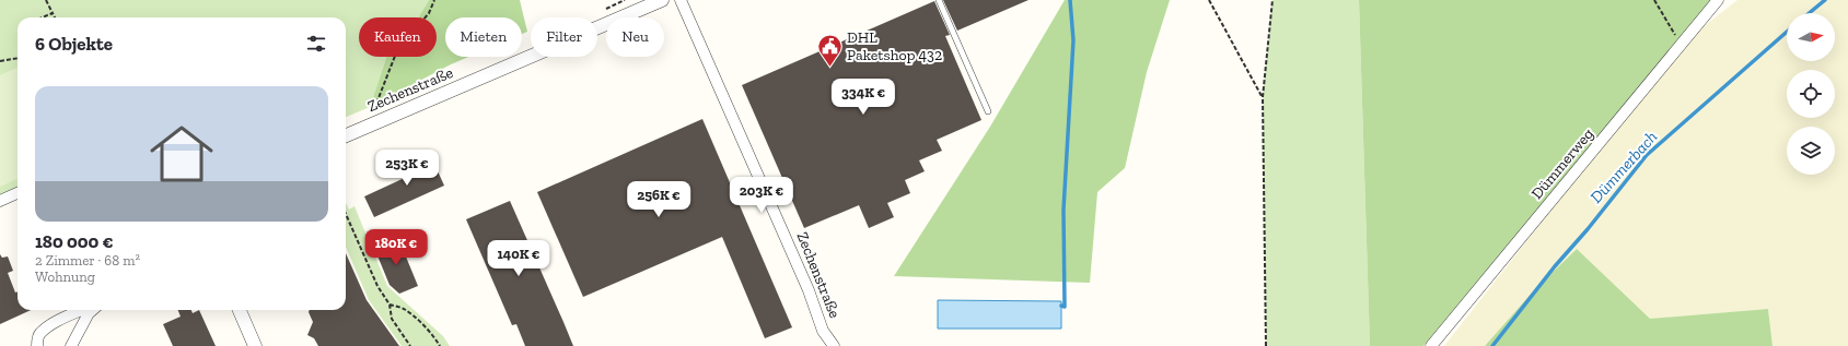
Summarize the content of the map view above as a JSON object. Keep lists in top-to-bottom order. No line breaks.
{"streets":{"street":["Zechenstraße","Dümmerweg"]},"water":["Dümmerbach"],"places":{"public building":["DHL Paketshop 432"]},"north":"right","page":{"chip":["Kaufen","Mieten","Filter","Neu"],"heading":"6 Objekte","list":[{"name":"180 000 €","note":"2 Zimmer · 68 m² · Wohnung"}],"price":["334K €","253K €","203K €","256K €","180K €","140K €"]}}
